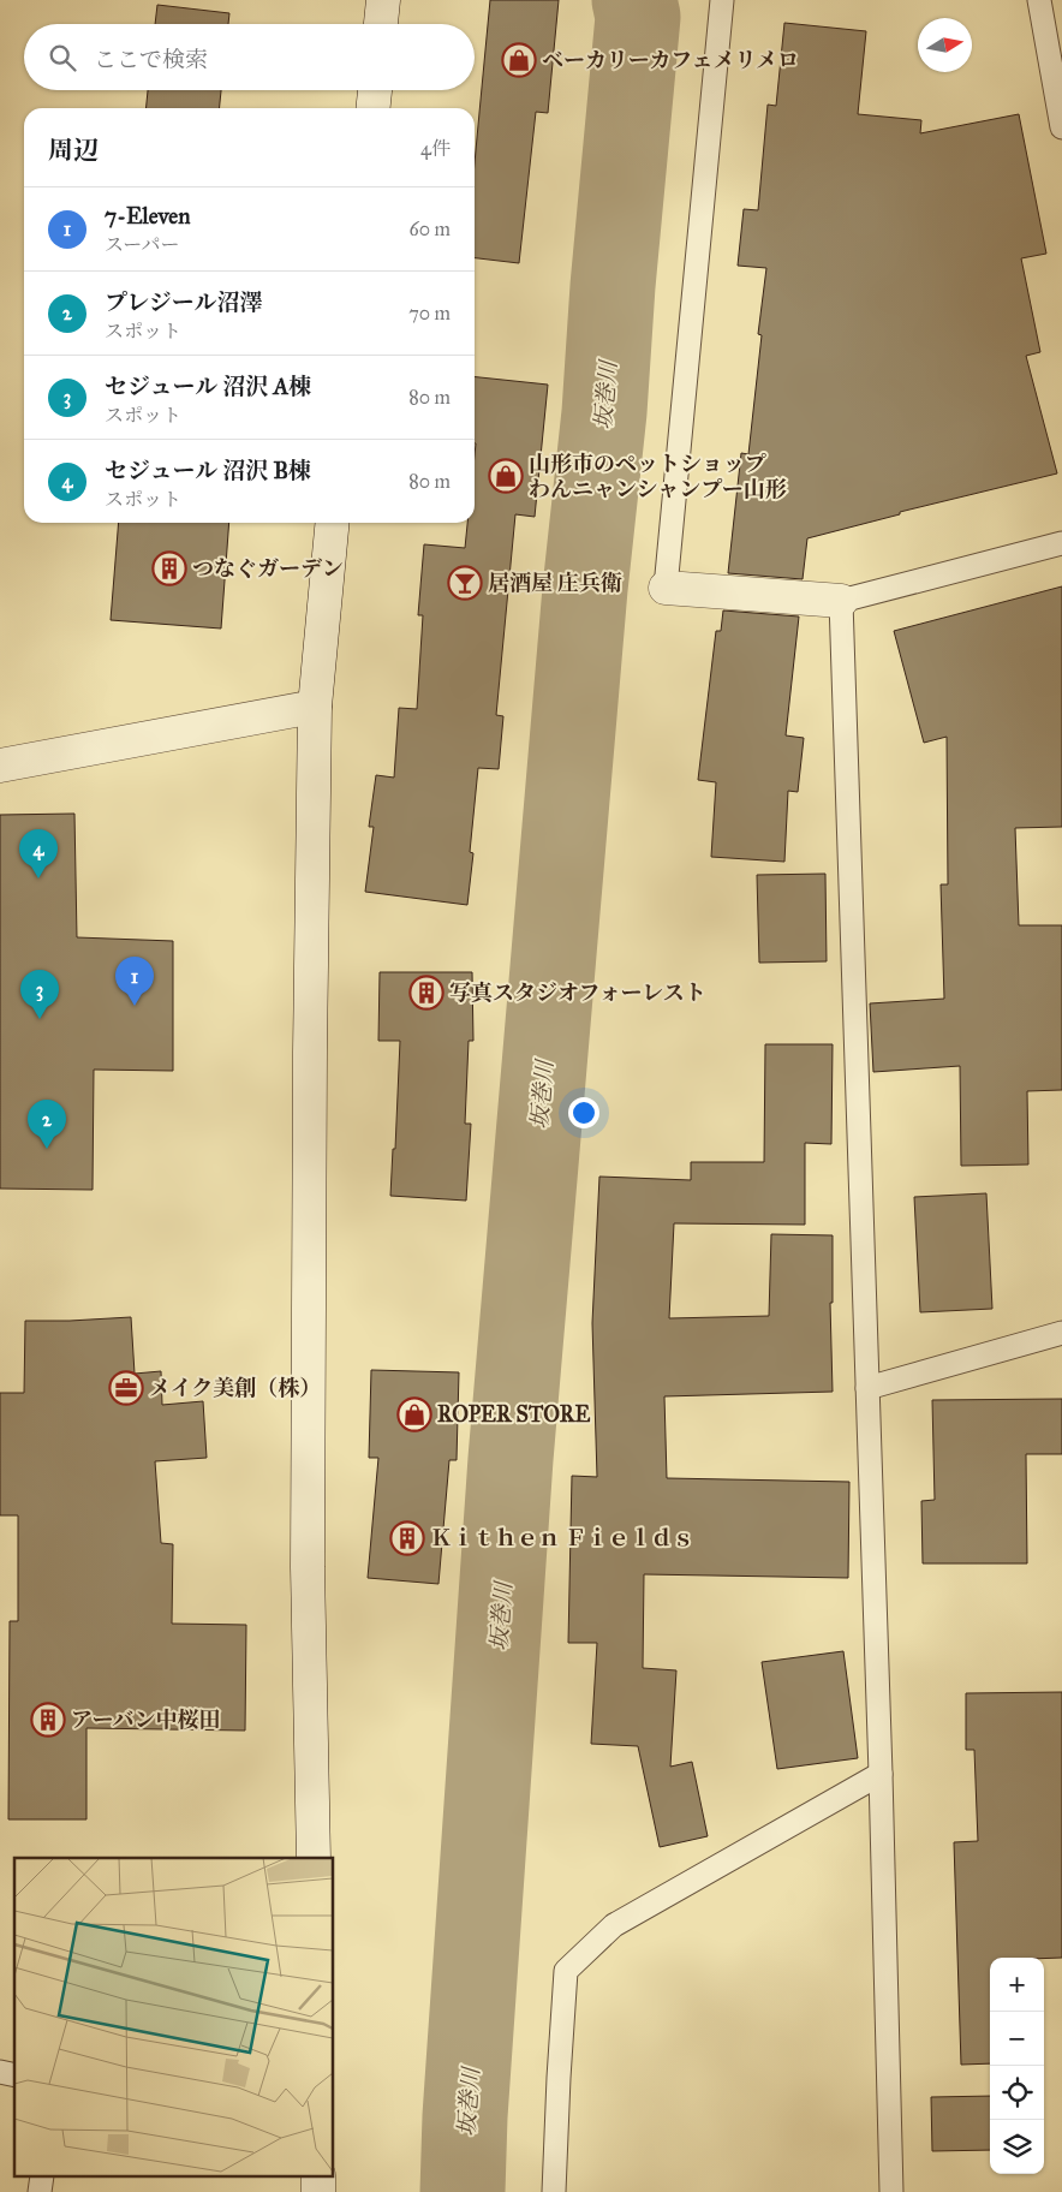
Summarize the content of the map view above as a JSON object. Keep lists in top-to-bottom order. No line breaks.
{"water":["坂巻川"],"places":{"shop":["ベーカリーカフェメリメロ","山形市のペットショップ わんニャンシャンプー山形","ROPER STORE"],"building":["つなぐガーデン","写真スタジオフォーレスト","Ｋｉｔｈｅｎ Ｆｉｅｌｄｓ","アーバン中桜田"],"bar":["居酒屋 庄兵衛"],"office":["メイク美創（株）"]},"north":"right","page":{"search":"ここで検索","heading":["周辺","4件"],"list":[{"mark":"1","name":"7-Eleven","note":"スーパー","value":"60 m"},{"mark":"2","name":"プレジール沼澤","note":"スポット","value":"70 m"},{"mark":"3","name":"セジュール 沼沢 A棟","note":"スポット","value":"80 m"},{"mark":"4","name":"セジュール 沼沢 B棟","note":"スポット","value":"80 m"}],"pins":["4","1","3","2"],"map_buttons":["+","−"]}}
